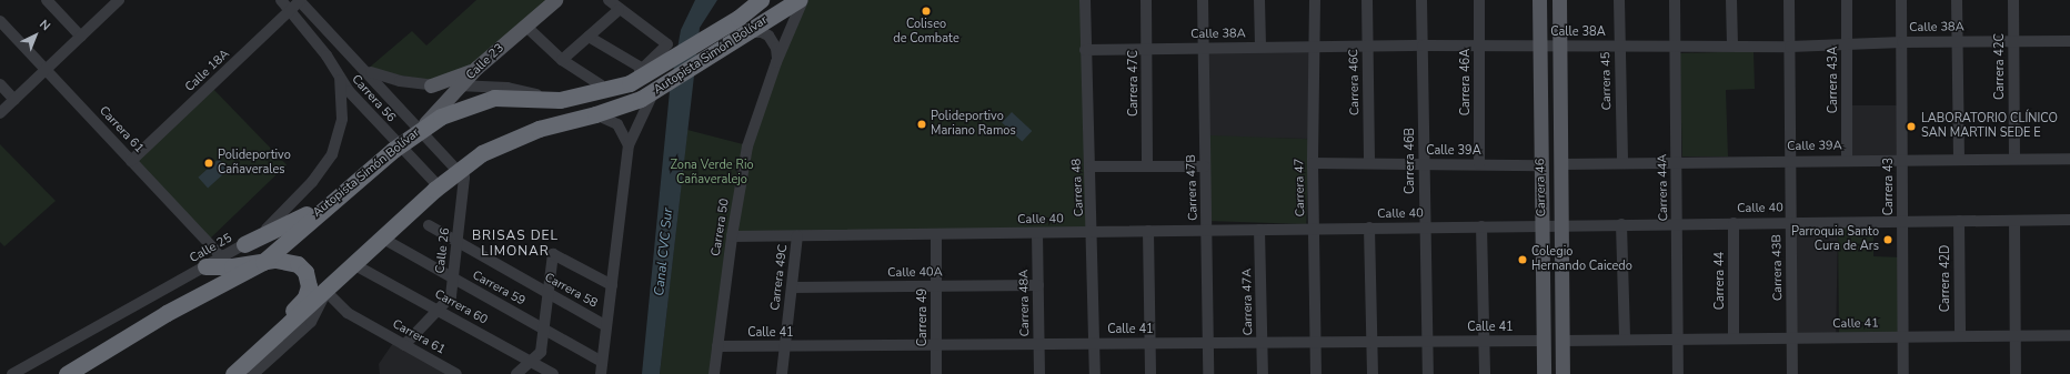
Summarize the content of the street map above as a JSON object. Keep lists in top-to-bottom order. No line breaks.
{"streets":{"highway":["Autopista Simón Bolívar"],"main road":["Calle 23","Carrera 46"],"street":["Calle 38A","Carrera 42C","Calle 18A","Carrera 43A","Carrera 45","Carrera 46C","Carrera 46A","Carrera 47C","Carrera 56","Carrera 61","Calle 39A","Carrera 46B","Carrera 43","Carrera 48","Carrera 47B","Carrera 47","Carrera 44A","Calle 40","Carrera 50","Calle 25","Calle 26","Carrera 43B","Calle 40A","Carrera 49C","Carrera 42D","Carrera 44","Carrera 59","Carrera 58","Carrera 47A","Carrera 48A","Carrera 60","Carrera 49","Calle 41"]},"crossings":[["Calle 38A","Carrera 42C"],["Calle 38A","Carrera 43A"],["Calle 38A","Carrera 45"],["Calle 38A","Carrera 46C"],["Calle 38A","Carrera 46A"],["Calle 38A","Carrera 47C"],["Calle 38A","Carrera 46B"],["Calle 38A","Carrera 43"],["Calle 38A","Carrera 48"],["Calle 38A","Carrera 47B"],["Calle 38A","Carrera 47"],["Calle 38A","Carrera 46"],["Calle 38A","Carrera 44A"],["Calle 38A","Carrera 43B"],["Autopista Simón Bolívar","Calle 23"],["Autopista Simón Bolívar","Carrera 56"],["Autopista Simón Bolívar","Carrera 61"],["Autopista Simón Bolívar","Carrera 50"],["Autopista Simón Bolívar","Calle 26"],["Autopista Simón Bolívar","Carrera 59"],["Autopista Simón Bolívar","Carrera 60"],["Calle 23","Carrera 56"],["Carrera 42C","Calle 39A"],["Calle 18A","Carrera 56"],["Calle 18A","Carrera 61"],["Carrera 43A","Calle 39A"],["Carrera 45","Calle 39A"],["Carrera 46C","Calle 39A"],["Carrera 46A","Calle 39A"],["Carrera 56","Calle 25"],["Carrera 56","Calle 26"],["Carrera 61","Calle 25"],["Carrera 61","Calle 26"],["Calle 39A","Carrera 46B"],["Calle 39A","Carrera 43"],["Calle 39A","Carrera 47"],["Calle 39A","Carrera 46"],["Calle 39A","Carrera 44A"],["Calle 39A","Carrera 43B"],["Carrera 46B","Calle 40"],["Carrera 46B","Calle 41"],["Carrera 43","Calle 40"],["Carrera 43","Calle 41"],["Carrera 48","Calle 40"],["Carrera 48","Calle 41"],["Carrera 47B","Calle 40"],["Carrera 47B","Calle 41"],["Carrera 47","Calle 40"],["Carrera 47","Calle 41"],["Carrera 46","Calle 40"],["Carrera 46","Calle 41"],["Carrera 44A","Calle 40"],["Carrera 44A","Calle 41"],["Calle 40","Carrera 50"],["Calle 40","Carrera 43B"],["Calle 40","Carrera 49C"],["Calle 40","Carrera 42D"],["Calle 40","Carrera 44"],["Calle 40","Carrera 47A"],["Calle 40","Carrera 48A"],["Calle 40","Carrera 49"],["Carrera 50","Calle 41"],["Calle 26","Carrera 59"],["Calle 26","Carrera 58"],["Calle 26","Carrera 60"],["Carrera 43B","Calle 41"],["Calle 40A","Carrera 49C"],["Calle 40A","Carrera 48A"],["Calle 40A","Carrera 49"],["Carrera 49C","Calle 41"],["Carrera 42D","Calle 41"],["Carrera 44","Calle 41"],["Carrera 47A","Calle 41"],["Carrera 48A","Calle 41"],["Carrera 49","Calle 41"]],"districts":["BRISAS DEL LIMONAR"],"water":["Canal CVC Sur"],"parks":["Zona Verde Rio Cañaveralejo"],"places":["Coliseo de Combate","Polideportivo Mariano Ramos","LABORATORIO CLÍNICO SAN MARTIN SEDE E","Polideportivo Cañaverales","Parroquia Santo Cura de Ars","Colegio Hernando Caicedo"],"north":"top right"}
